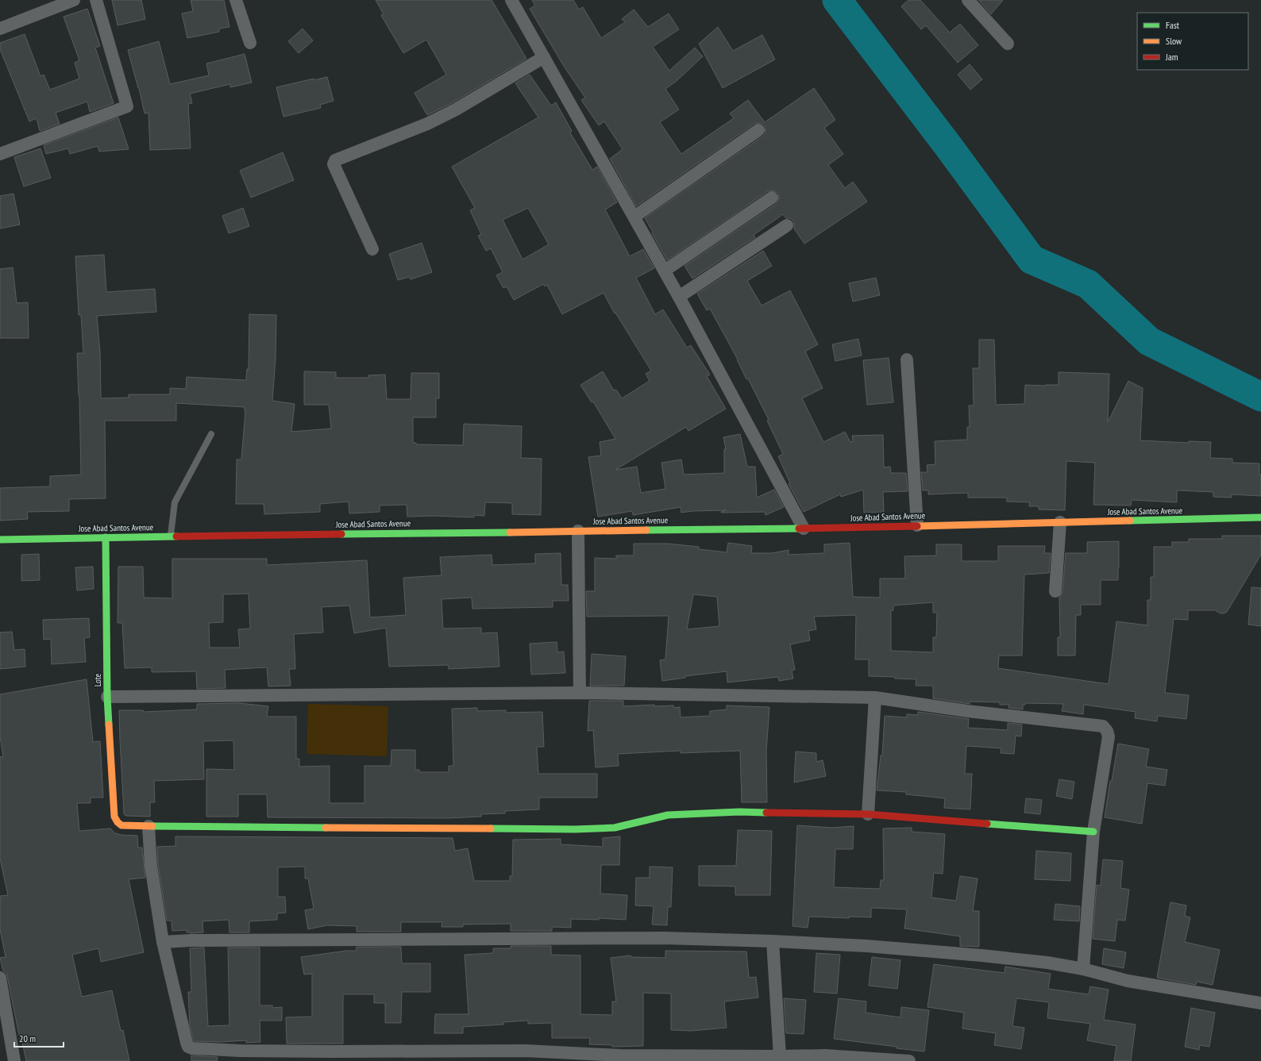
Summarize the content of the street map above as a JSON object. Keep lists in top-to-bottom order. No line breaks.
{"streets":{"main road":["Jose Abad Santos Avenue","Lote"]},"crossings":[["Jose Abad Santos Avenue","Lote"]],"legend":["Fast","Slow","Jam"],"scale_bar":"20 m"}
